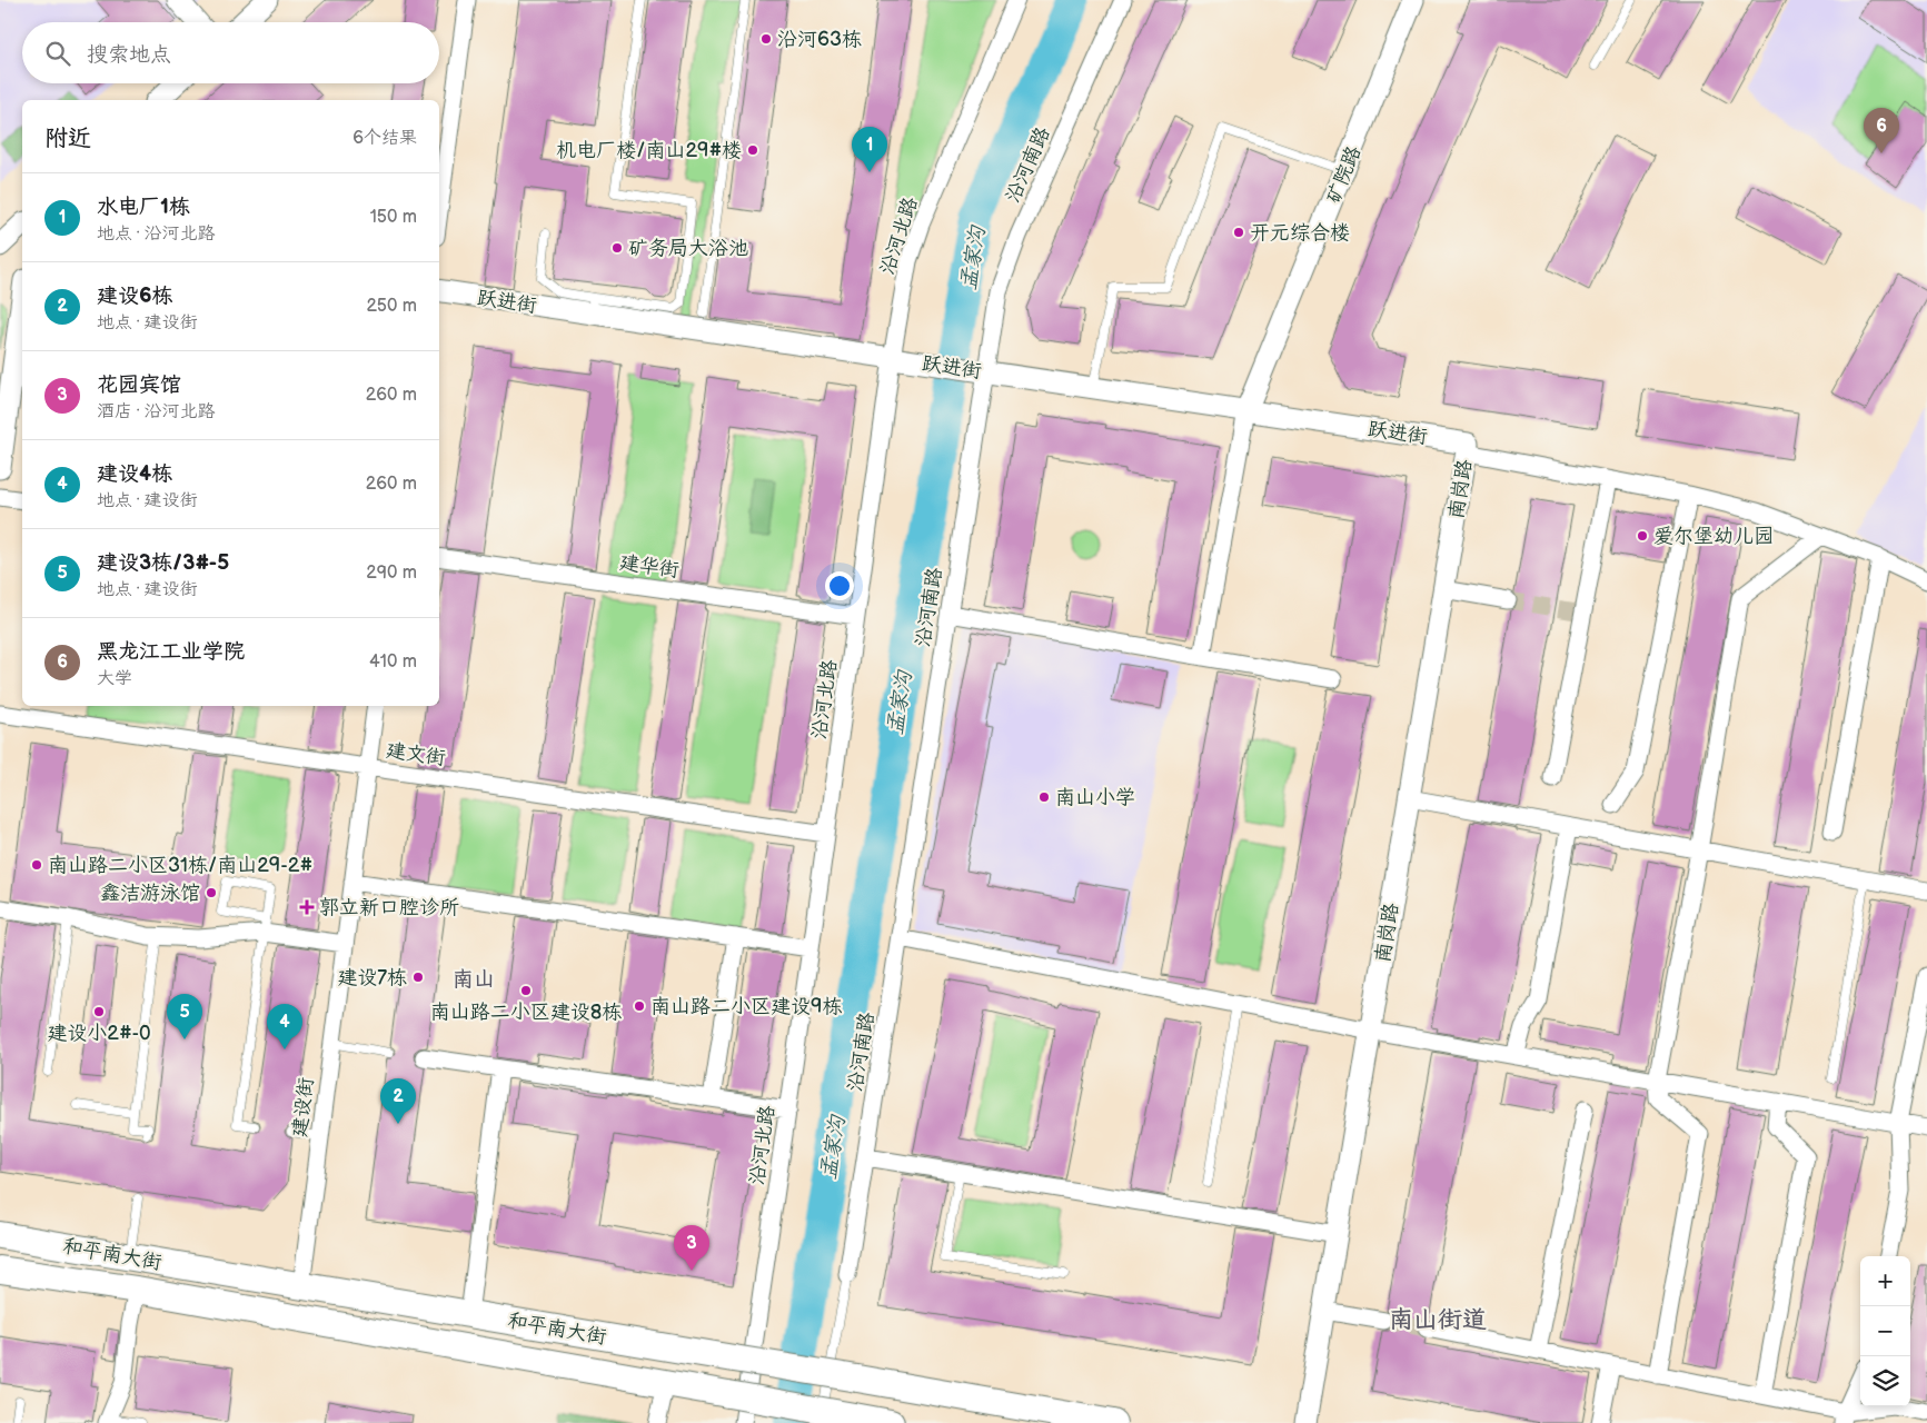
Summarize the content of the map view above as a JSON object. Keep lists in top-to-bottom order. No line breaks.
{"streets":{"main road":["和平南大街"],"street":["沿河南路","矿院路","沿河北路","跃进街","南岗路","建华街","建文街","建设街"]},"crossings":[["沿河南路","跃进街"],["矿院路","跃进街"],["沿河北路","跃进街"],["沿河北路","建华街"],["沿河北路","建文街"],["跃进街","南岗路"],["建文街","建设街"],["建设街","和平南大街"]],"districts":["南山","南山街道"],"water":["孟家沟"],"places":{"other":["沿河63栋","机电厂楼/南山29#楼","开元综合楼","矿务局大浴池","爱尔堡幼儿园","南山小学","南山路二小区31栋/南山29-2#","鑫洁游泳馆","建设7栋","南山路二小区建设8栋","南山路二小区建设9栋","建设小2#-0"],"health":["郭立新口腔诊所"]},"page":{"search":"搜索地点","heading":["附近","6个结果"],"pins":["6","1","5","4","2","3"],"list":[{"mark":"1","name":"水电厂1栋","note":"地点 · 沿河北路","value":"150 m"},{"mark":"2","name":"建设6栋","note":"地点 · 建设街","value":"250 m"},{"mark":"3","name":"花园宾馆","note":"酒店 · 沿河北路","value":"260 m"},{"mark":"4","name":"建设4栋","note":"地点 · 建设街","value":"260 m"},{"mark":"5","name":"建设3栋/3#-5","note":"地点 · 建设街","value":"290 m"},{"mark":"6","name":"黑龙江工业学院","note":"大学","value":"410 m"}],"map_buttons":["+","−"]}}
